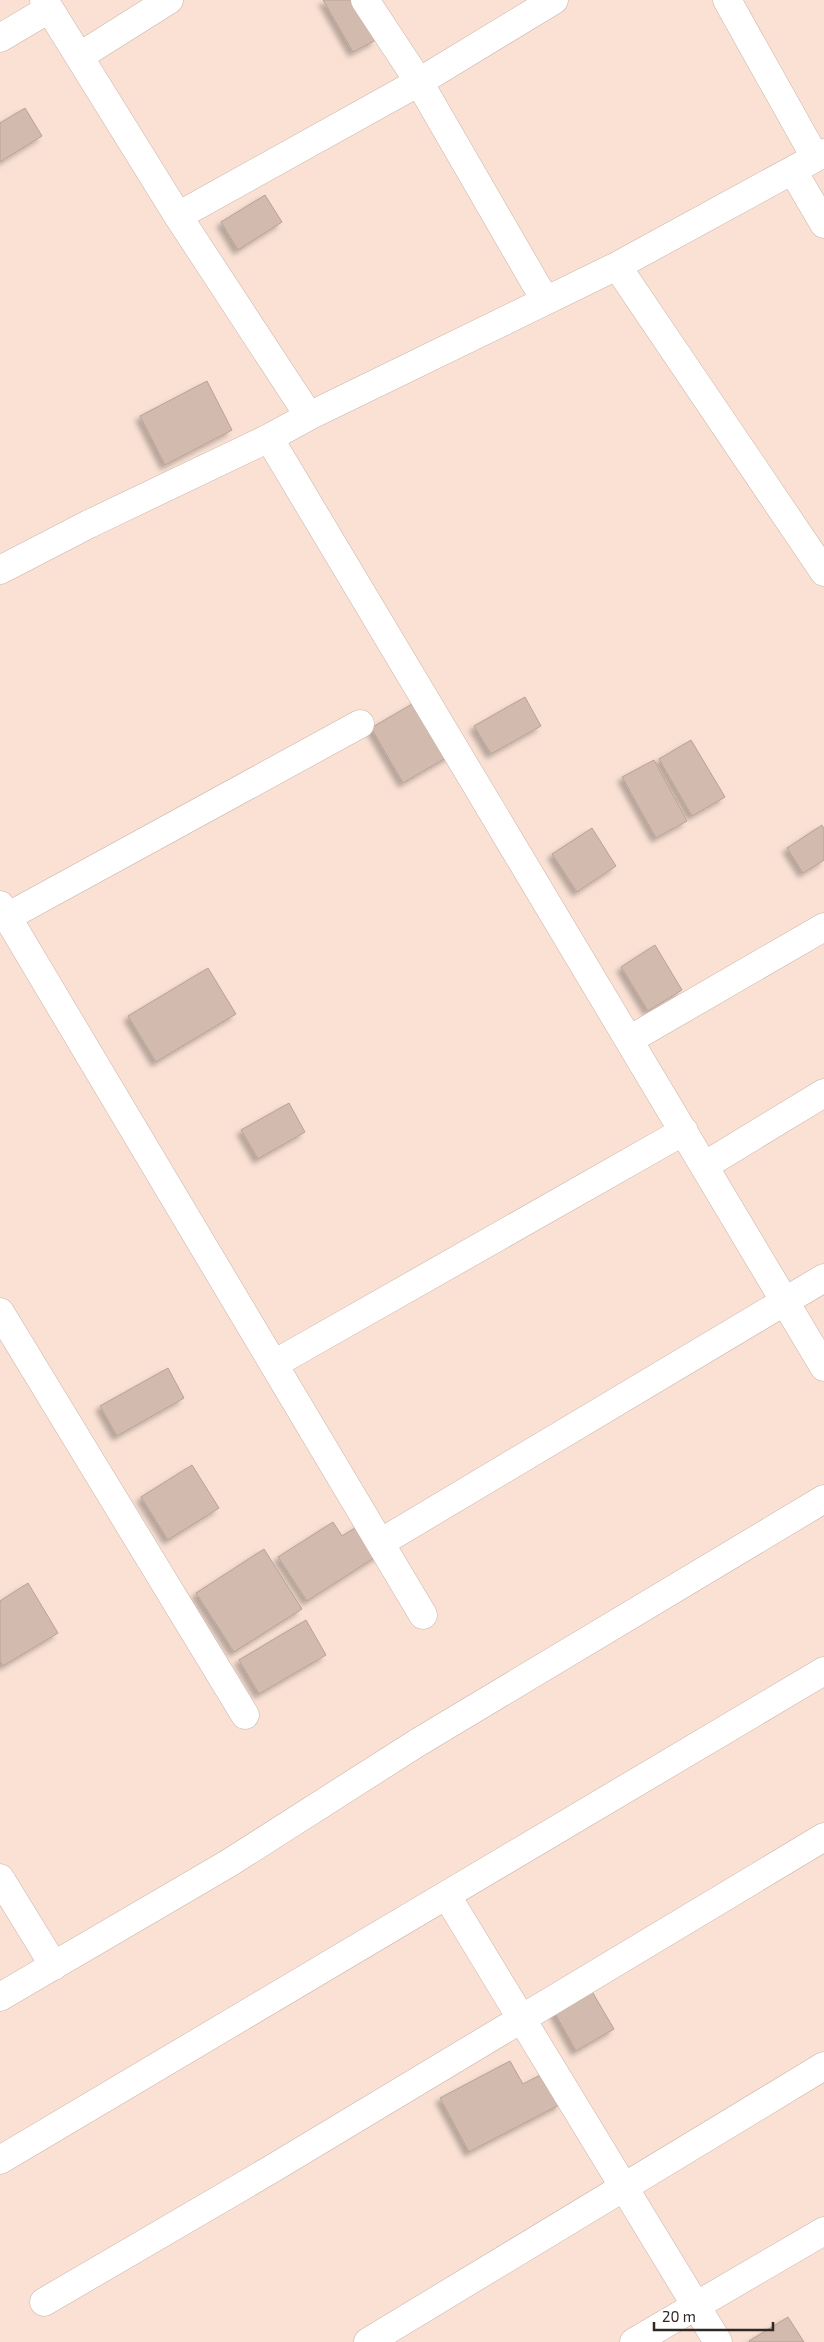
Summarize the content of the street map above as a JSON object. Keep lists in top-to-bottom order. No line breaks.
{"scale_bar":"20 m"}
